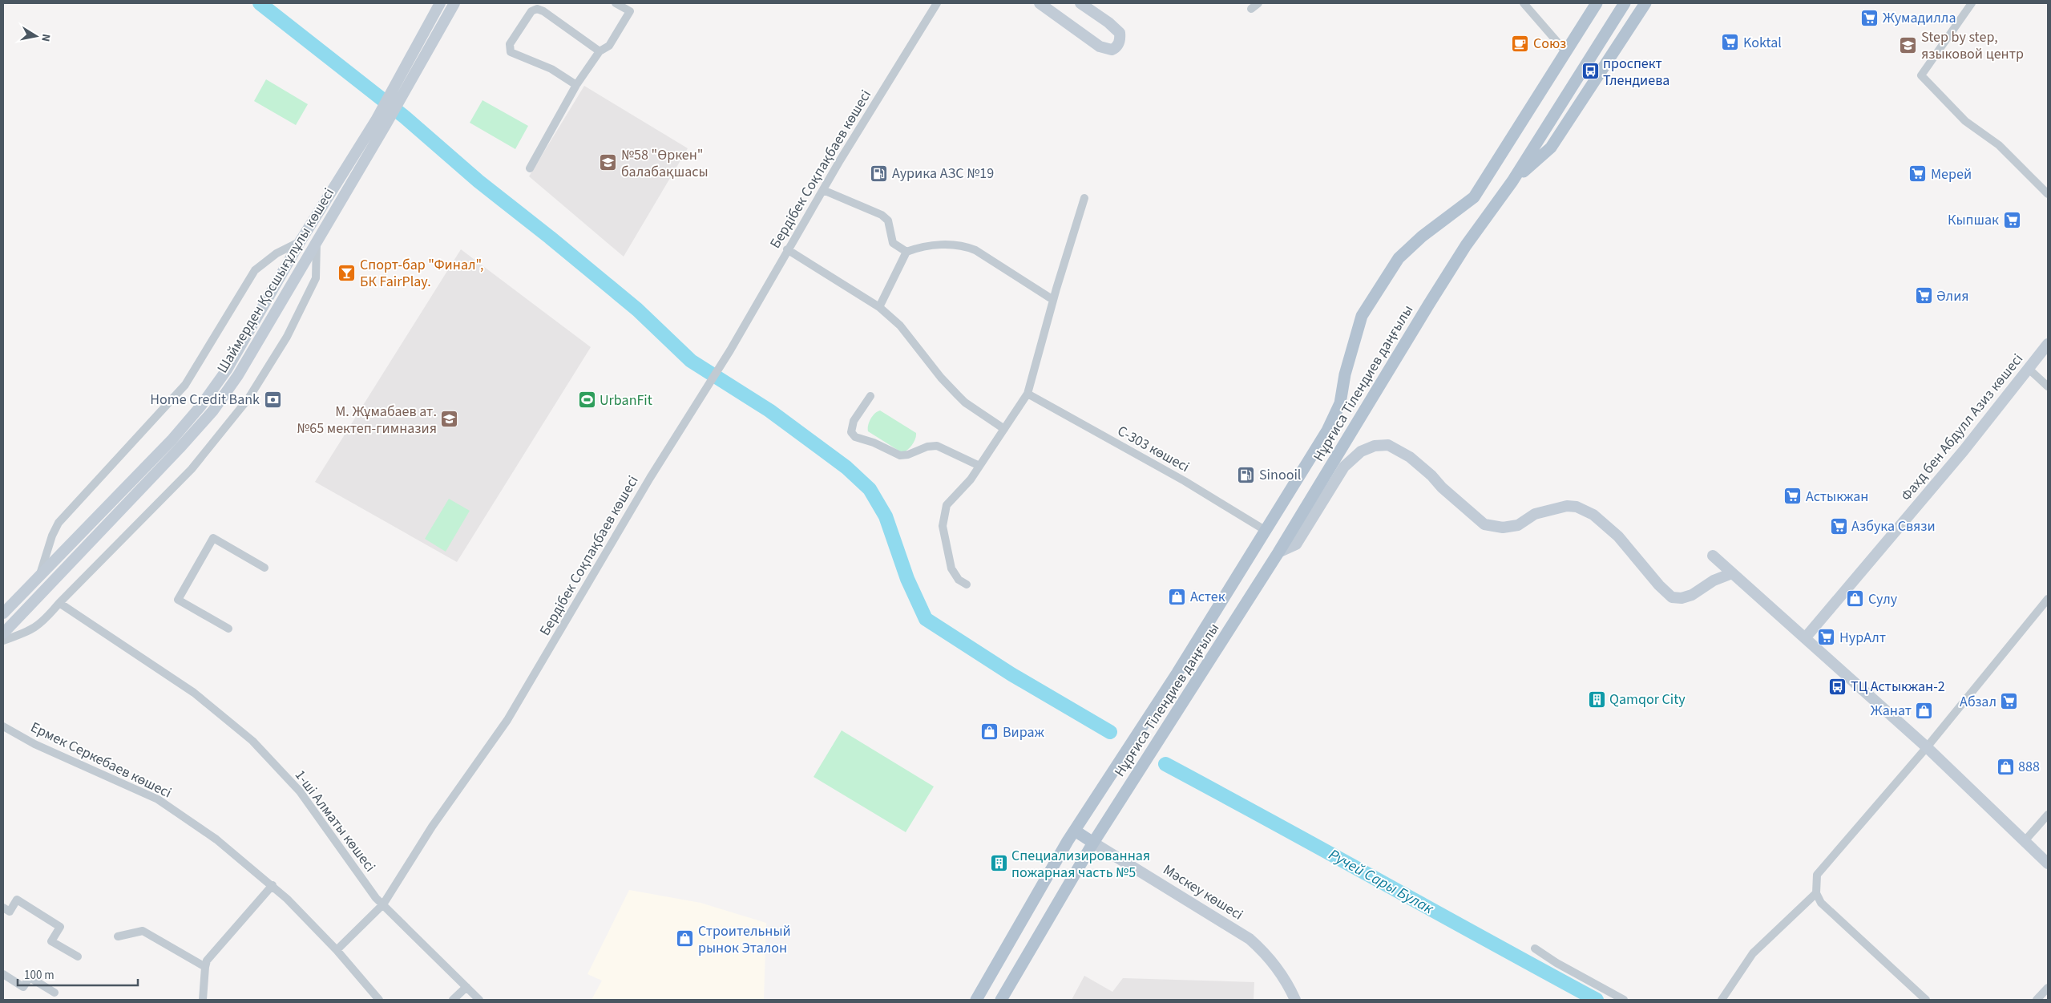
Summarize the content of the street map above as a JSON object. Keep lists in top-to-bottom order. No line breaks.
{"streets":{"main road":["Шаймерден Қосшығұлұлы көшесі","Нұрғиса Тілендиев даңғылы","Фахд бен Абдулл Азиз көшесі","Мәскеу көшесі"],"street":["Бердібек Соқпақбаев көшесі","С-303 көшесі","Ермек Серкебаев көшесі","1-ші Алматы көшесі"]},"crossings":[["Бердібек Соқпақбаев көшесі","Ермек Серкебаев көшесі"],["Бердібек Соқпақбаев көшесі","1-ші Алматы көшесі"],["Нұрғиса Тілендиев даңғылы","С-303 көшесі"],["Нұрғиса Тілендиев даңғылы","Мәскеу көшесі"]],"water":["Ручей Сары Булак"],"places":{"supermarket":["Жумадилла","Koktal","Мерей","Кыпшак","Әлия","Астыкжан","Азбука Связи","НурАлт","Абзал"],"cafe":["Союз"],"school or university":["Step by step, языковой центр","№58 \"Өркен\" балабақшасы","М. Жұмабаев ат. №65 мектеп-гимназия"],"bus stop":["проспект Тлендиева","ТЦ Астыкжан-2"],"fuel station":["Аурика АЗС №19","Sinooil"],"bar":["Спорт-бар \"Финал\", БК FairPlay."],"bank":["Home Credit Bank"],"sports":["UrbanFit"],"shop":["Астек","Сулу","Жанат","Вираж","888","Строительный рынок Эталон"],"building":["Qamqor City","Специализированная пожарная часть №5"]},"scale_bar":"100 m","north":"right"}
